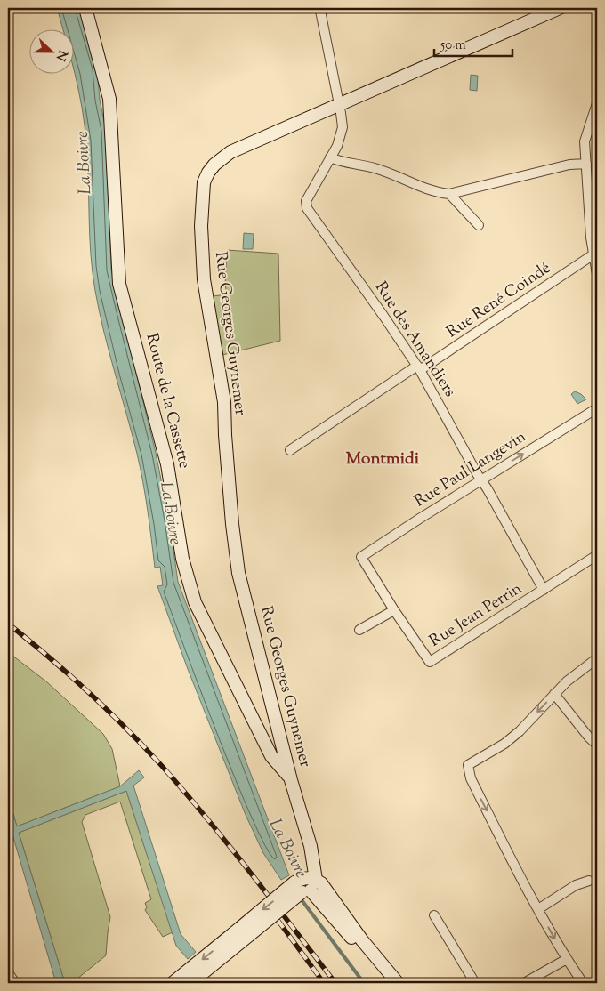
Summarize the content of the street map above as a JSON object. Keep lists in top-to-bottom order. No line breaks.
{"streets":{"street":["Rue René Coindé","Rue Georges Guynemer","Rue des Amandiers","Route de la Cassette","Rue Paul Langevin","Rue Jean Perrin"]},"crossings":[["Rue René Coindé","Rue des Amandiers"],["Rue Georges Guynemer","Rue des Amandiers"],["Rue Georges Guynemer","Route de la Cassette"],["Rue des Amandiers","Rue Paul Langevin"],["Rue des Amandiers","Rue Jean Perrin"],["Rue Paul Langevin","Rue Jean Perrin"]],"one_way":["Rue Paul Langevin"],"districts":["Montmidi"],"water":["La Boivre"],"scale_bar":"50 m","north":"right"}
